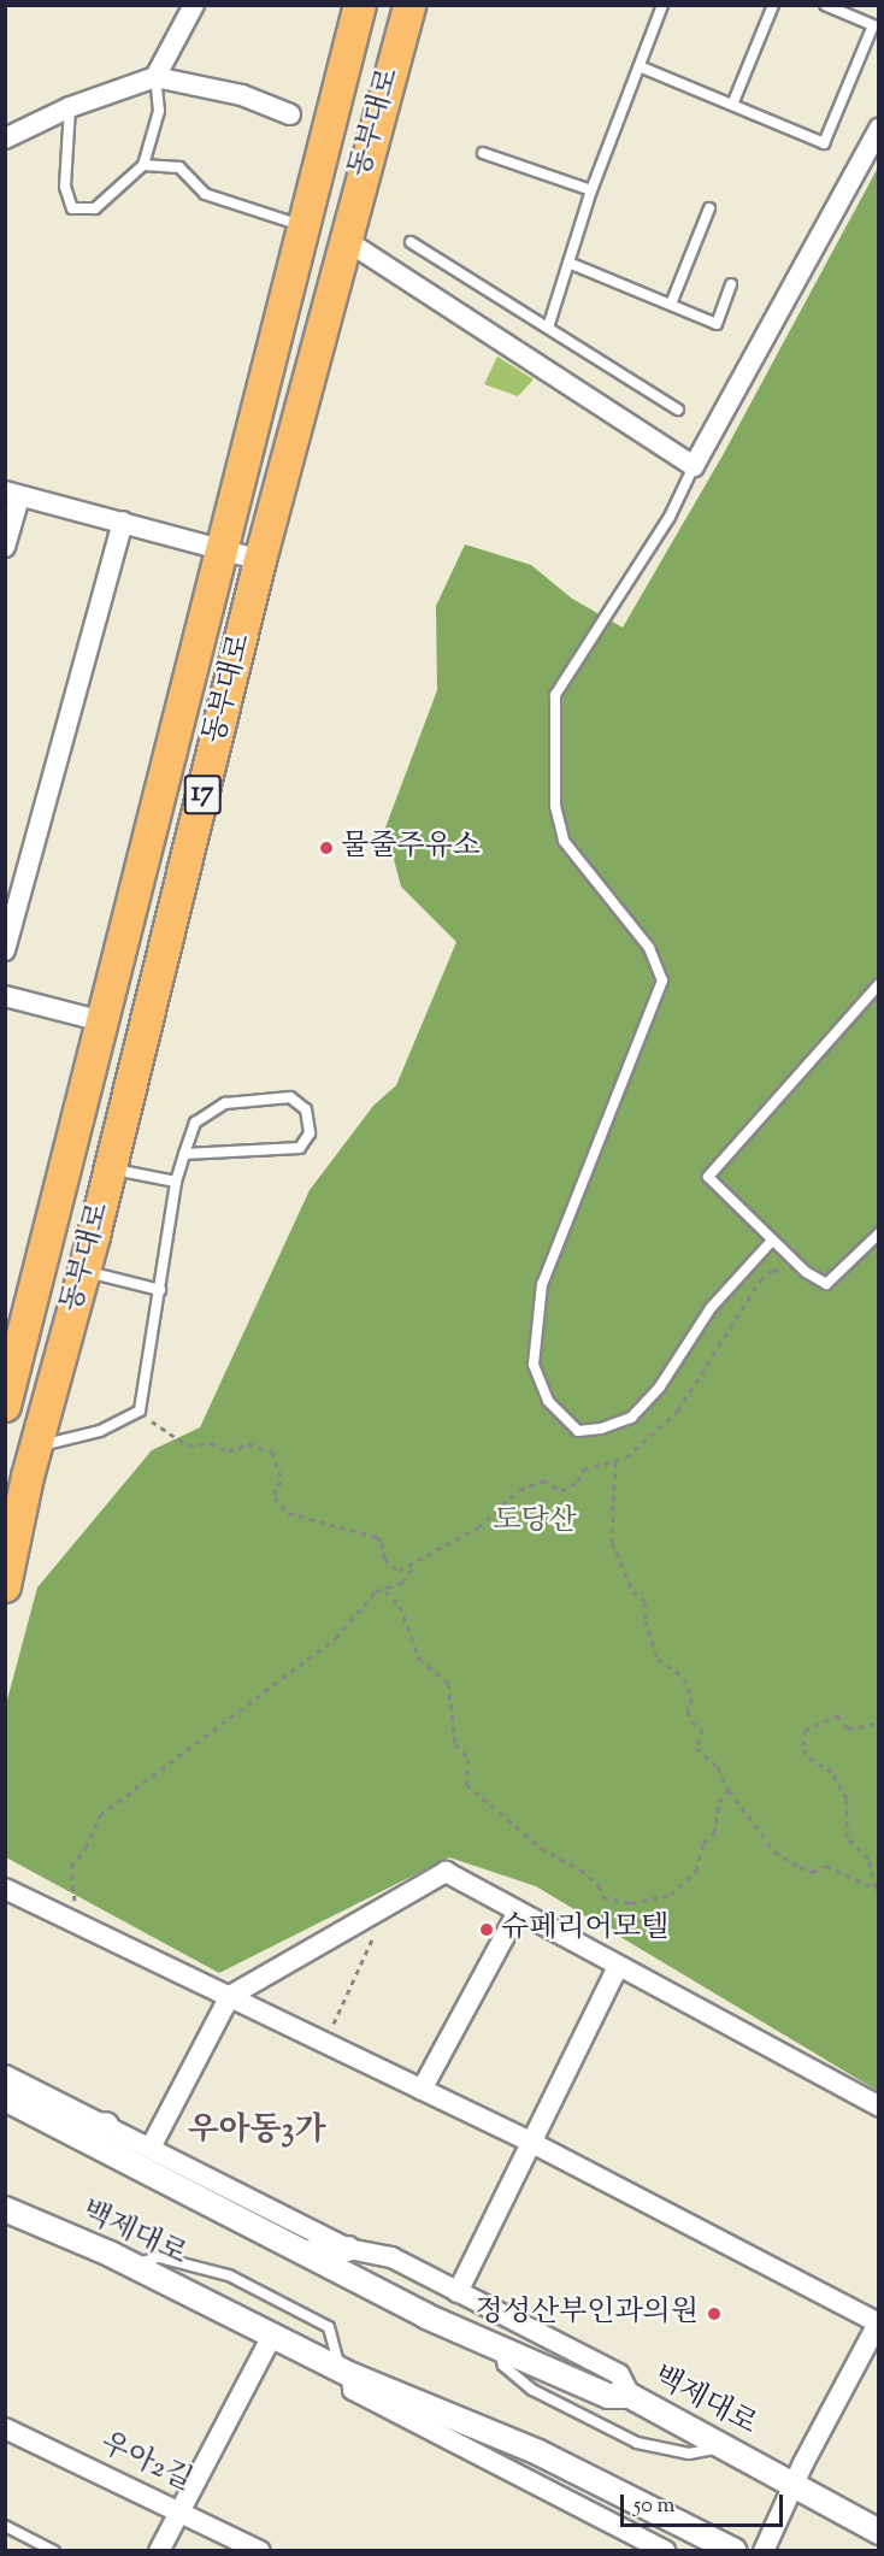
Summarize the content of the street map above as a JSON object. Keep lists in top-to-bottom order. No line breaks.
{"streets":{"main road":["동부대로","17"],"street":["백제대로","우아2길"]},"districts":["우아동3가"],"parks":["도당산"],"places":["물줄주유소","슈페리어모텔","정성산부인과의원"],"scale_bar":"50 m"}
